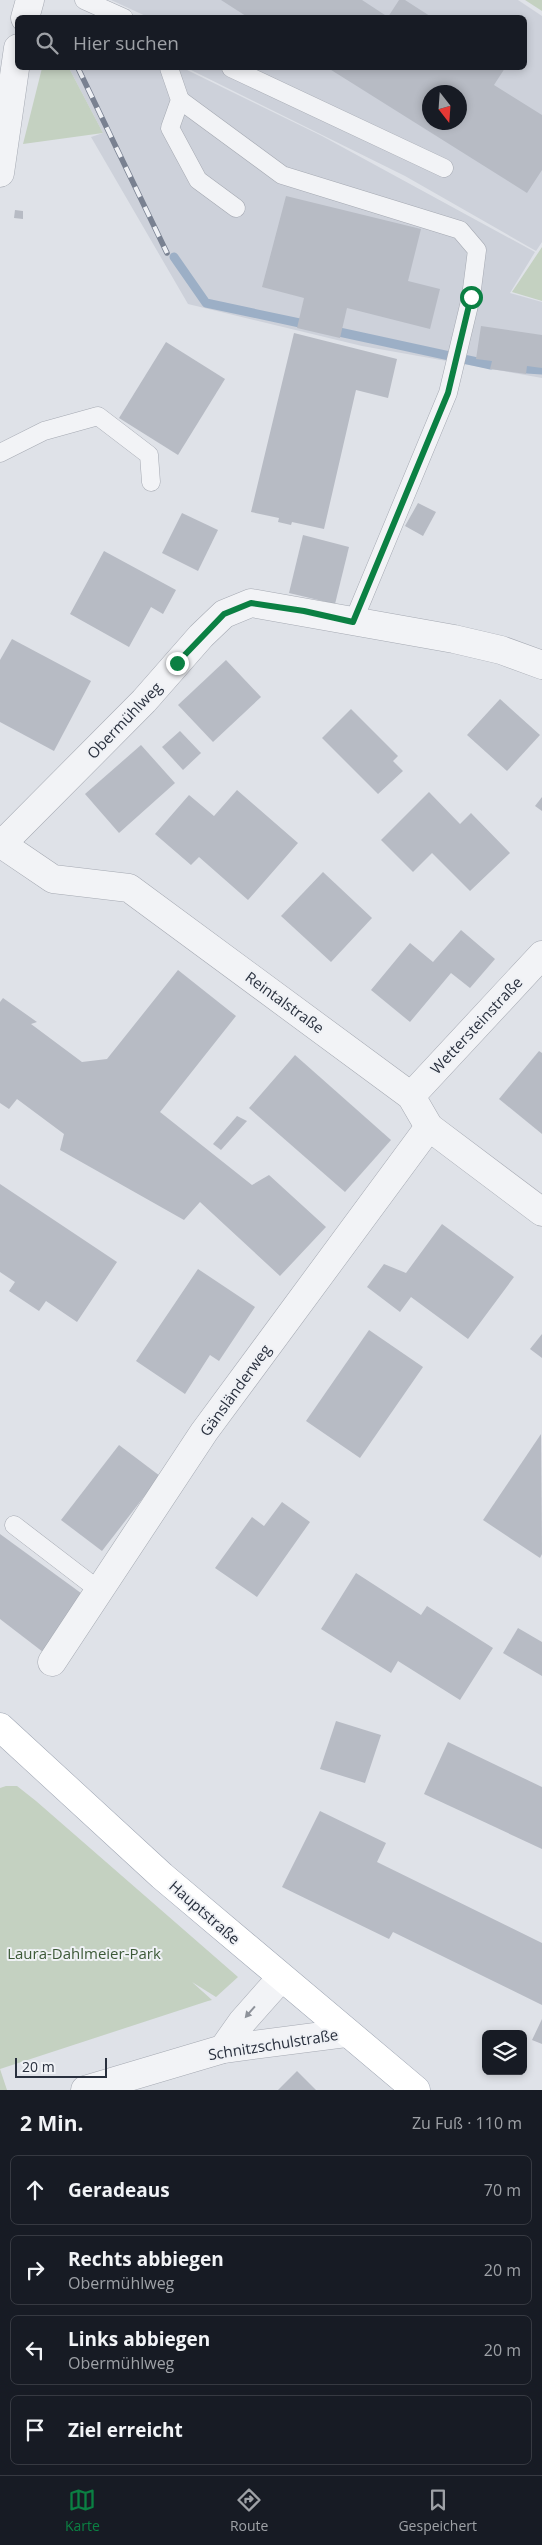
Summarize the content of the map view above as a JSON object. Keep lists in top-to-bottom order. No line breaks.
{"streets":{"main road":["Hauptstraße"],"street":["Obermühlweg","Reintalstraße","Wettersteinstraße","Gänsländerweg","Schnitzschulstraße"]},"crossings":[["Obermühlweg","Reintalstraße"],["Reintalstraße","Wettersteinstraße"],["Reintalstraße","Gänsländerweg"],["Hauptstraße","Schnitzschulstraße"]],"parks":["Laura-Dahlmeier-Park"],"scale_bar":"20 m","north":"bottom","page":{"search":"Hier suchen","scale":"20 m","heading":["2 Min.","Zu Fuß · 110 m"],"list":[["Geradeaus","70 m"],["Rechts abbiegen","Obermühlweg","20 m"],["Links abbiegen","Obermühlweg","20 m"],"Ziel erreicht"],"nav":["Karte","Route","Gespeichert"]}}
